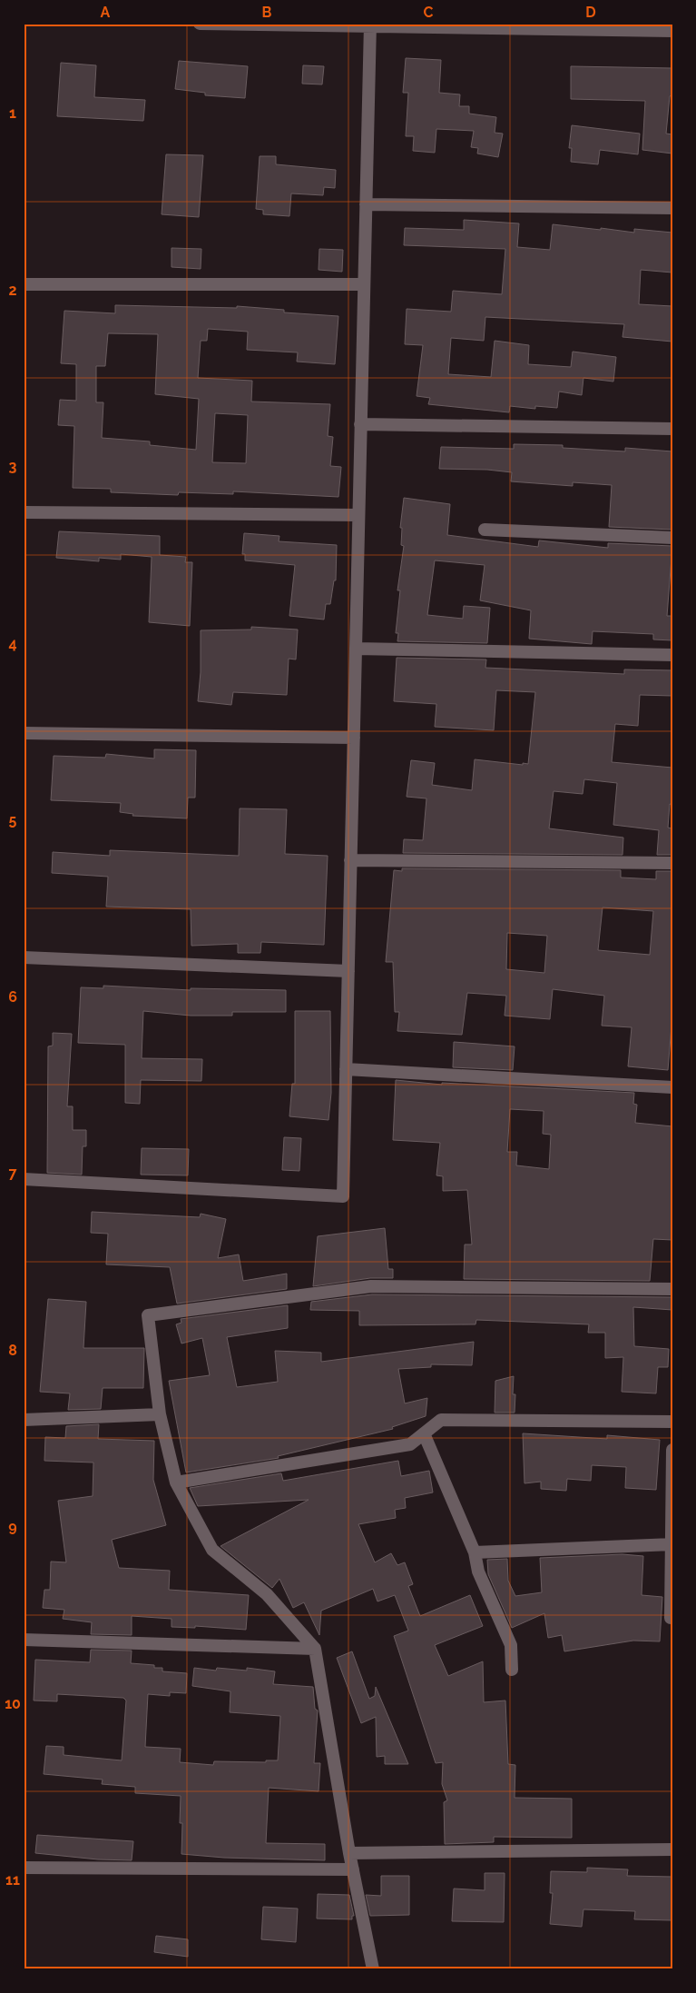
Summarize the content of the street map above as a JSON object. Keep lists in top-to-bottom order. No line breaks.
{"grid":{"columns":["A","B","C","D"],"rows":["1","2","3","4","5","6","7","8","9","10","11"]}}
